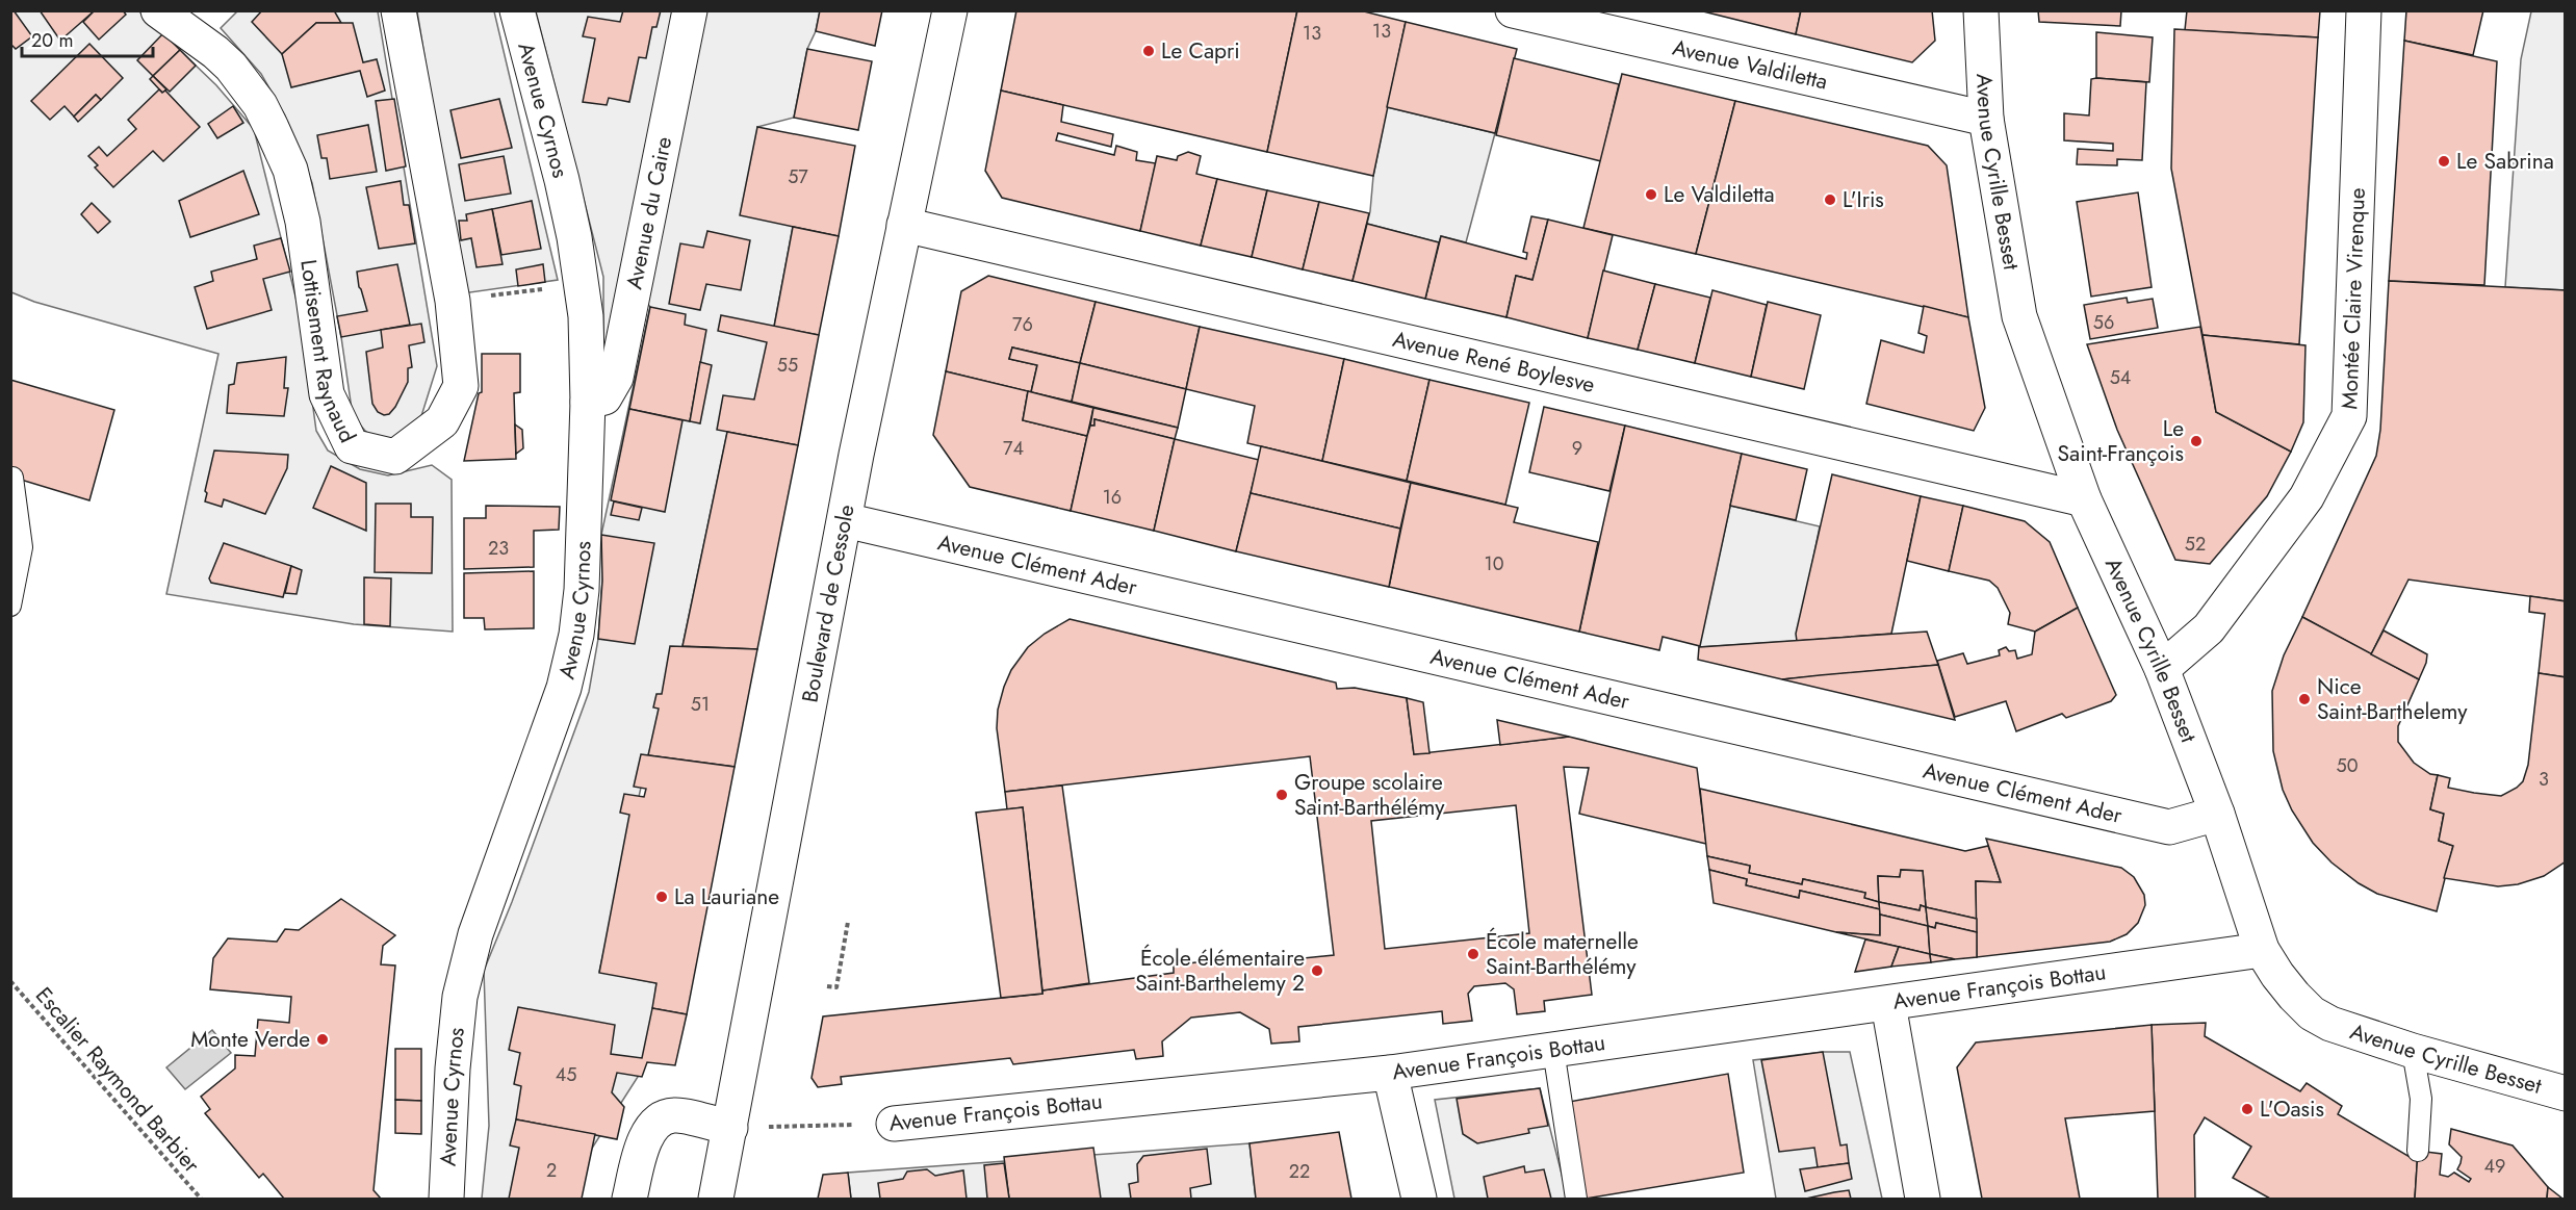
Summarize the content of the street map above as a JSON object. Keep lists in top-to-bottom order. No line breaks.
{"streets":{"street":["Avenue Valdiletta","Avenue Cyrnos","Avenue Cyrille Besset","Avenue du Caire","Montée Claire Virenque","Lottisement Raynaud","Avenue René Boylesve","Avenue Clément Ader","Boulevard de Cessole","Avenue François Bottau"],"path":["Escalier Raymond Barbier"]},"crossings":[["Avenue Valdiletta","Avenue Cyrille Besset"],["Avenue Cyrnos","Avenue du Caire"],["Avenue Cyrille Besset","Montée Claire Virenque"],["Avenue Cyrille Besset","Avenue René Boylesve"],["Avenue Cyrille Besset","Avenue Clément Ader"],["Avenue Cyrille Besset","Avenue François Bottau"],["Avenue René Boylesve","Boulevard de Cessole"],["Avenue Clément Ader","Boulevard de Cessole"],["Boulevard de Cessole","Avenue François Bottau"]],"places":["Le Capri","Le Sabrina","Le Valdiletta","L'Iris","Le Saint-François","Nice Saint-Barthelemy","Groupe scolaire Saint-Barthélémy","La Lauriane","École maternelle Saint-Barthélémy","École élémentaire Saint-Barthelemy 2","Monte Verde","L'Oasis"],"house_numbers":["13","13","57","56","76","55","54","74","9","16","52","23","10","51","50","3","45","49","2","22"],"scale_bar":"20 m"}
